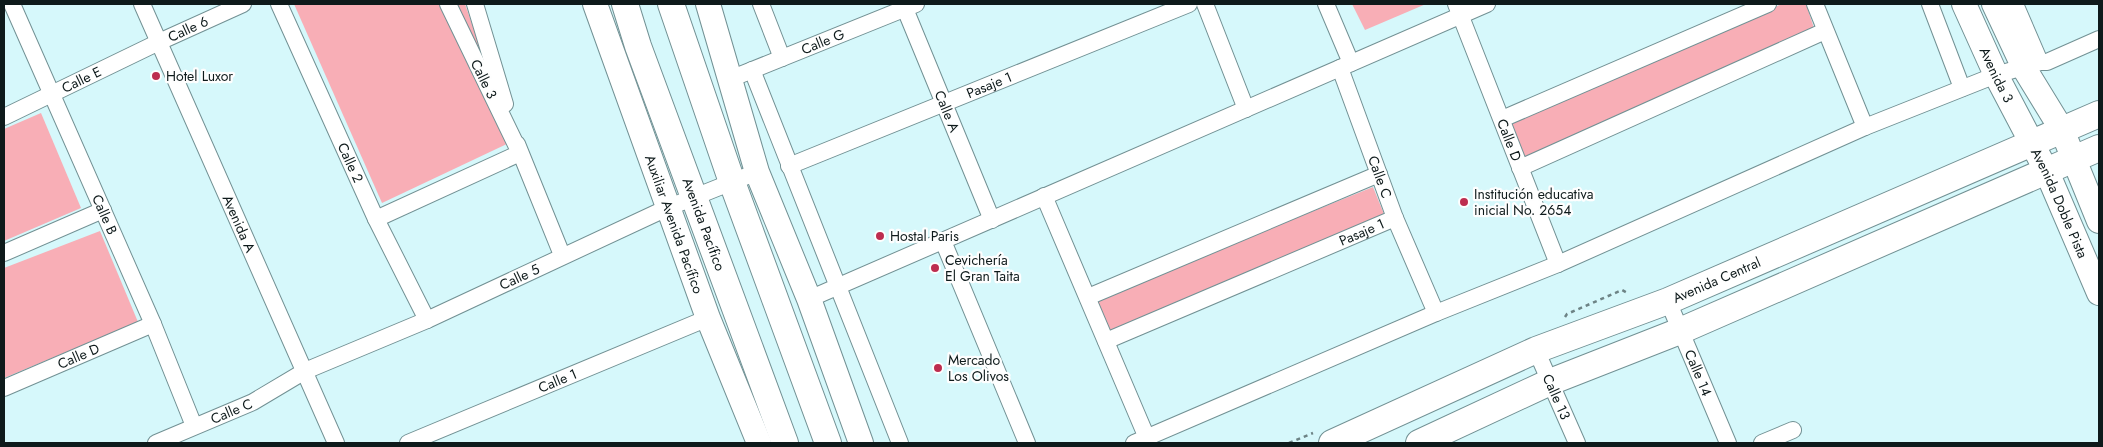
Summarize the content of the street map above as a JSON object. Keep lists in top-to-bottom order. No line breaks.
{"streets":{"main road":["Avenida 3","Avenida Doble Pista","Avenida Pacífico","Auxiliar Avenida Pacífico","Avenida Central"],"street":["Calle 6","Calle G","Calle E","Calle 3","Pasaje 1","Calle A","Calle D","Calle 2","Calle C","Calle B","Avenida A","Calle 5","Calle 14","Calle 1","Calle 13"]},"crossings":[["Calle 6","Calle E"],["Calle 6","Avenida A"],["Calle G","Calle A"],["Avenida 3","Avenida Doble Pista"],["Avenida 3","Avenida Central"],["Calle E","Calle B"],["Calle E","Avenida A"],["Calle 3","Calle 5"],["Pasaje 1","Calle A"],["Pasaje 1","Calle C"],["Calle D","Calle B"],["Calle 2","Calle 5"],["Calle C","Calle B"],["Calle C","Avenida A"],["Calle C","Calle 5"],["Avenida Doble Pista","Avenida Central"],["Avenida A","Calle 5"],["Avenida Pacífico","Calle 5"],["Auxiliar Avenida Pacífico","Calle 5"],["Auxiliar Avenida Pacífico","Calle 1"],["Avenida Central","Calle 14"],["Avenida Central","Calle 13"]],"places":["Hotel Luxor","Institución educativa inicial No. 2654","Hostal Paris","Cevichería El Gran Taita","Mercado Los Olivos"]}
